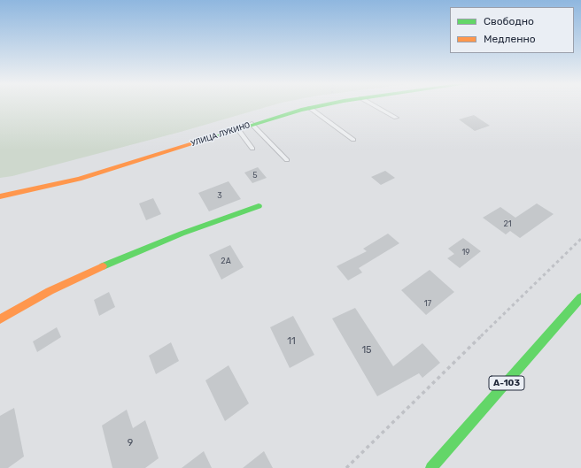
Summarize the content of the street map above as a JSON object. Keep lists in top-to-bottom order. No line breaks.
{"streets":{"street":["УЛИЦА ЛУКИНО","А-103"]},"house_numbers":["5","3","21","19","2А","17","11","15","9"],"legend":["Свободно","Медленно"]}
